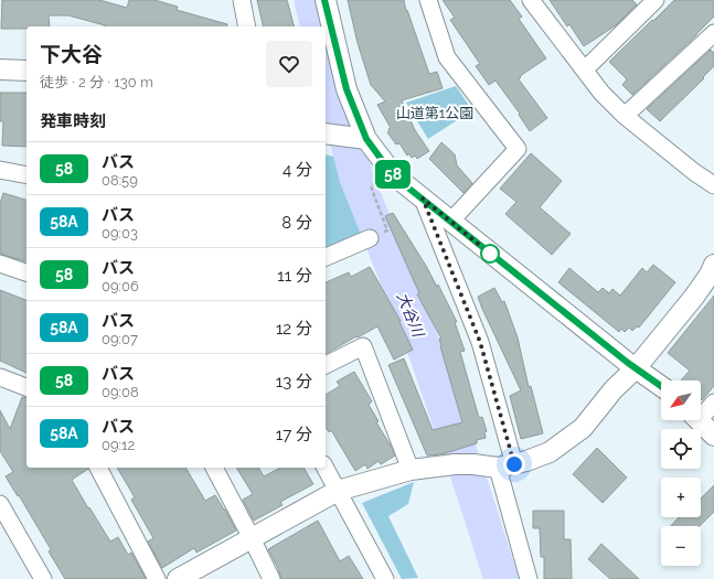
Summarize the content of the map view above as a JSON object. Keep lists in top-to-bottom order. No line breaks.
{"water":["大谷川"],"parks":["山道第1公園"],"lines":["bus line 58"],"north":"bottom left","page":{"on_map":"58","heading":[["下大谷","徒歩 · 2 分 · 130 m"],"発車時刻"],"list":[{"mark":"58","name":"バス","note":"08:59","value":"4 分"},{"mark":"58A","name":"バス","note":"09:03","value":"8 分"},{"mark":"58","name":"バス","note":"09:06","value":"11 分"},{"mark":"58A","name":"バス","note":"09:07","value":"12 分"},{"mark":"58","name":"バス","note":"09:08","value":"13 分"},{"mark":"58A","name":"バス","note":"09:12","value":"17 分"}],"map_buttons":["+","−"]}}
